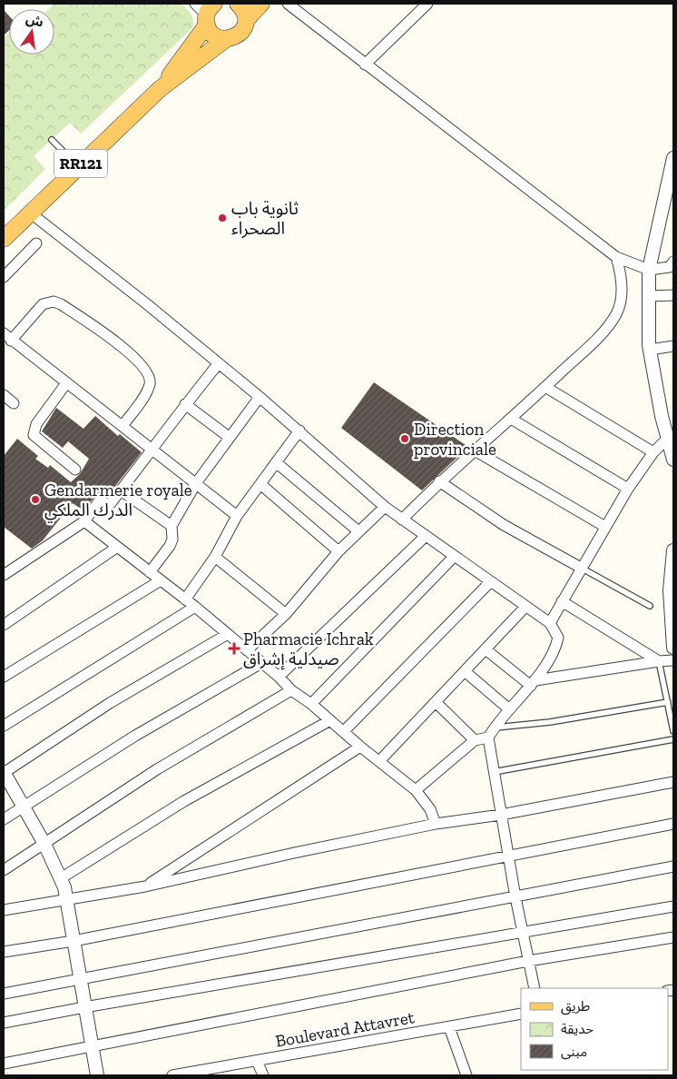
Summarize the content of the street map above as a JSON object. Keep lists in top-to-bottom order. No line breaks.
{"streets":{"main road":["RR121"],"street":["Boulevard Attavret"]},"places":{"other":["ثانوية باب الصحراء","Direction provinciale","Gendarmerie royale الدرك الملكي"],"health":["Pharmacie Ichrak صيدلية إشراق"]},"legend":["طريق","حديقة","مبنى"],"north":"top"}
